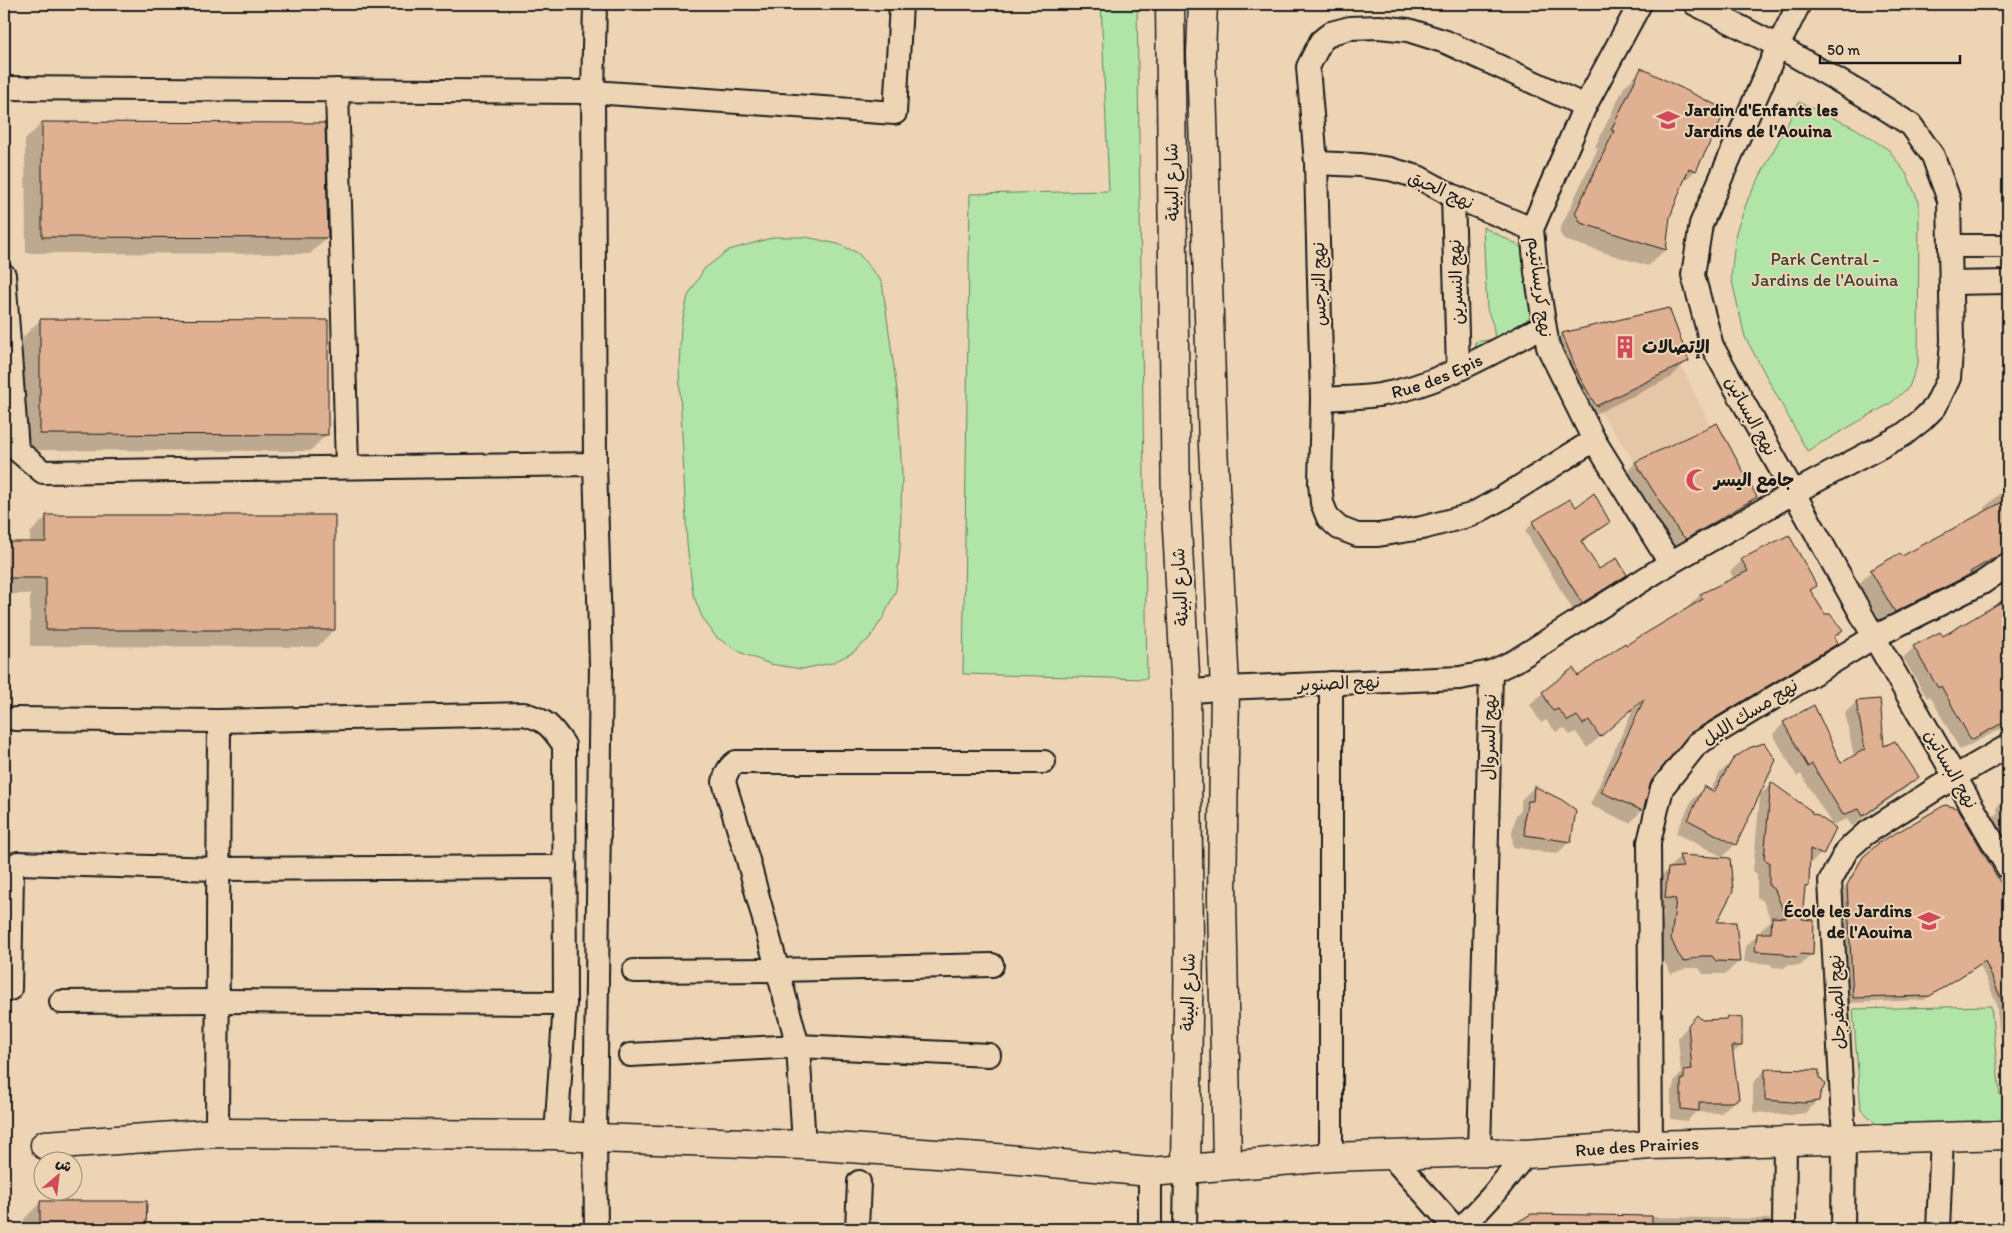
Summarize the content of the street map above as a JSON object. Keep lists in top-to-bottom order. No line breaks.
{"streets":{"street":["شارع البيئة","نهج الحبق","نهج النسرين","نهج النرجس","نهج كريسانتيم","Rue des Epis","نهج البساتين","نهج الصنوبر","نهج مسك الليل","نهج السروال","نهج الصفرجل","Rue des Prairies"]},"crossings":[["شارع البيئة","نهج الصنوبر"],["شارع البيئة","Rue des Prairies"],["نهج الحبق","نهج النسرين"],["نهج الحبق","نهج النرجس"],["نهج الحبق","نهج كريسانتيم"],["نهج النسرين","Rue des Epis"],["نهج النرجس","نهج كريسانتيم"],["نهج النرجس","Rue des Epis"],["نهج كريسانتيم","Rue des Epis"],["نهج كريسانتيم","نهج السروال"],["نهج البساتين","نهج مسك الليل"],["نهج البساتين","نهج السروال"],["نهج البساتين","نهج الصفرجل"],["نهج الصنوبر","نهج السروال"],["نهج مسك الليل","Rue des Prairies"],["نهج السروال","Rue des Prairies"],["نهج الصفرجل","Rue des Prairies"]],"parks":["Park Central - Jardins de l'Aouina"],"places":{"school or university":["Jardin d'Enfants les Jardins de l'Aouina","École les Jardins de l'Aouina"],"building":["الإتصالات"],"mosque":["جامع اليسر"]},"scale_bar":"50 m","north":"top right"}
